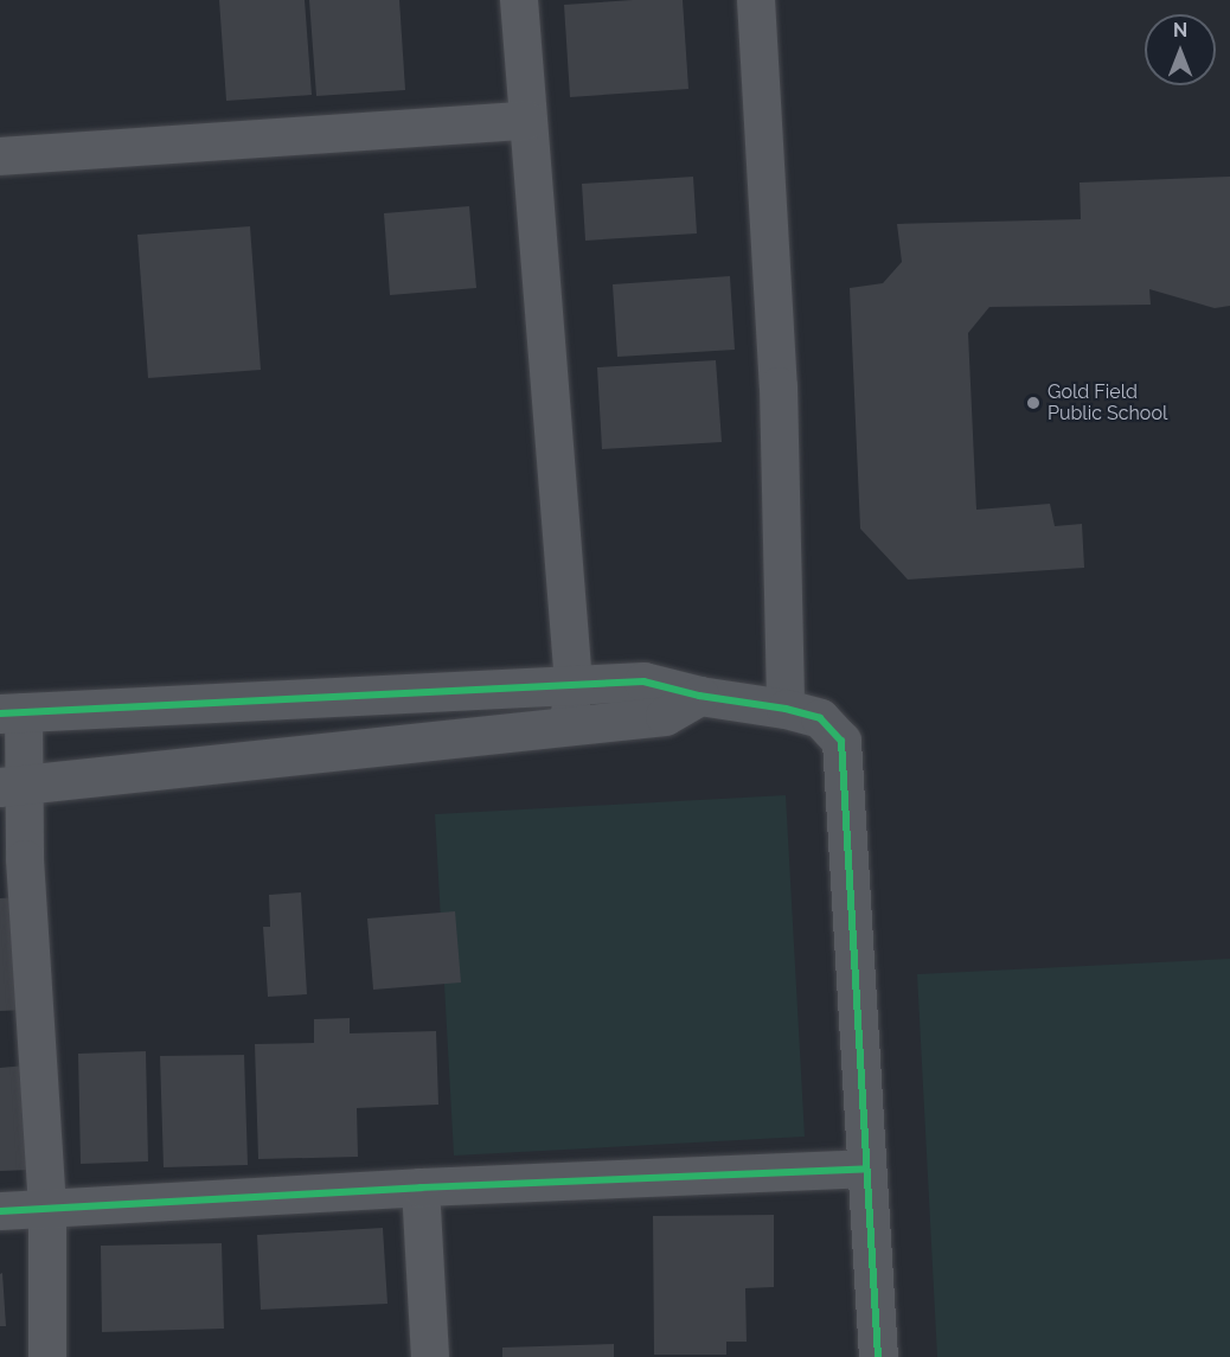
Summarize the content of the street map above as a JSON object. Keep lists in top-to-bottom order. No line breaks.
{"places":["Gold Field Public School"],"north":"top"}
